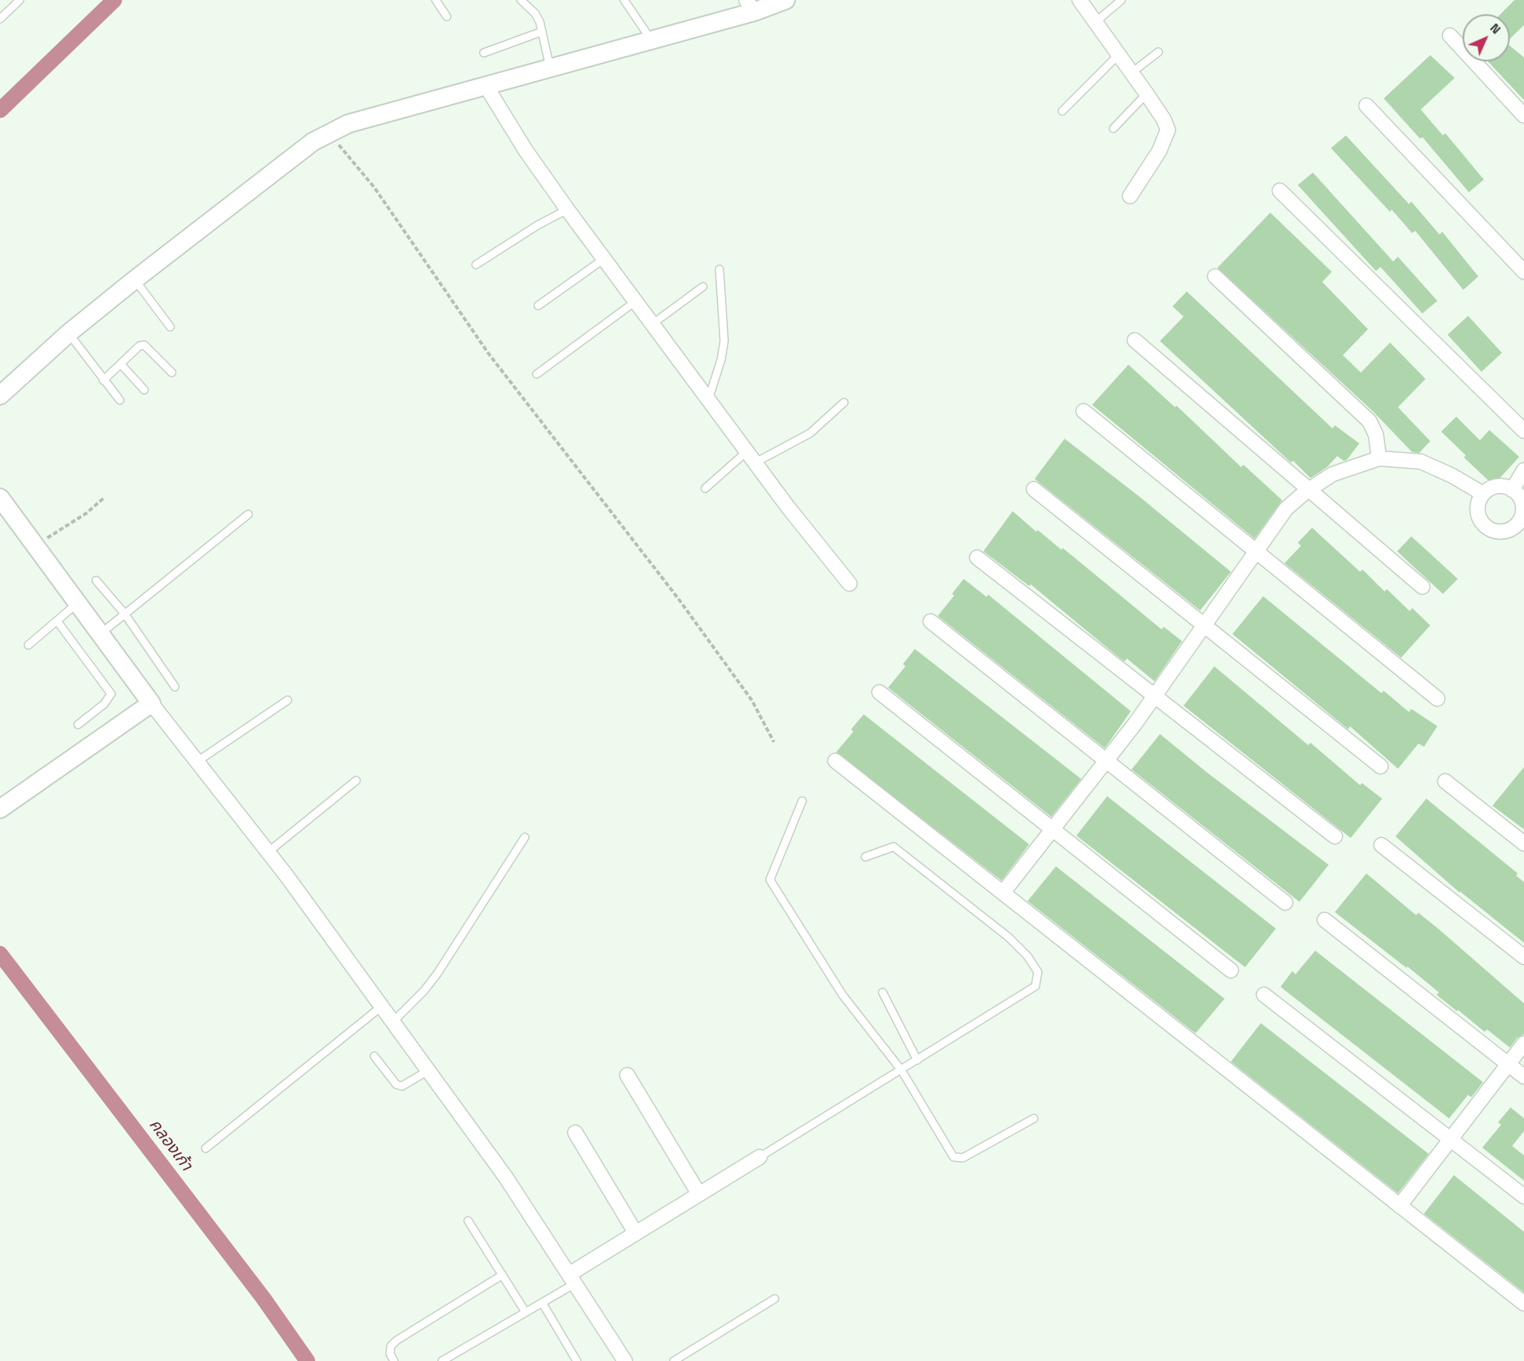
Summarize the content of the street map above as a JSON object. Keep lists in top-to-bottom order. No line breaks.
{"water":["คลองเก้า"],"north":"top right"}
